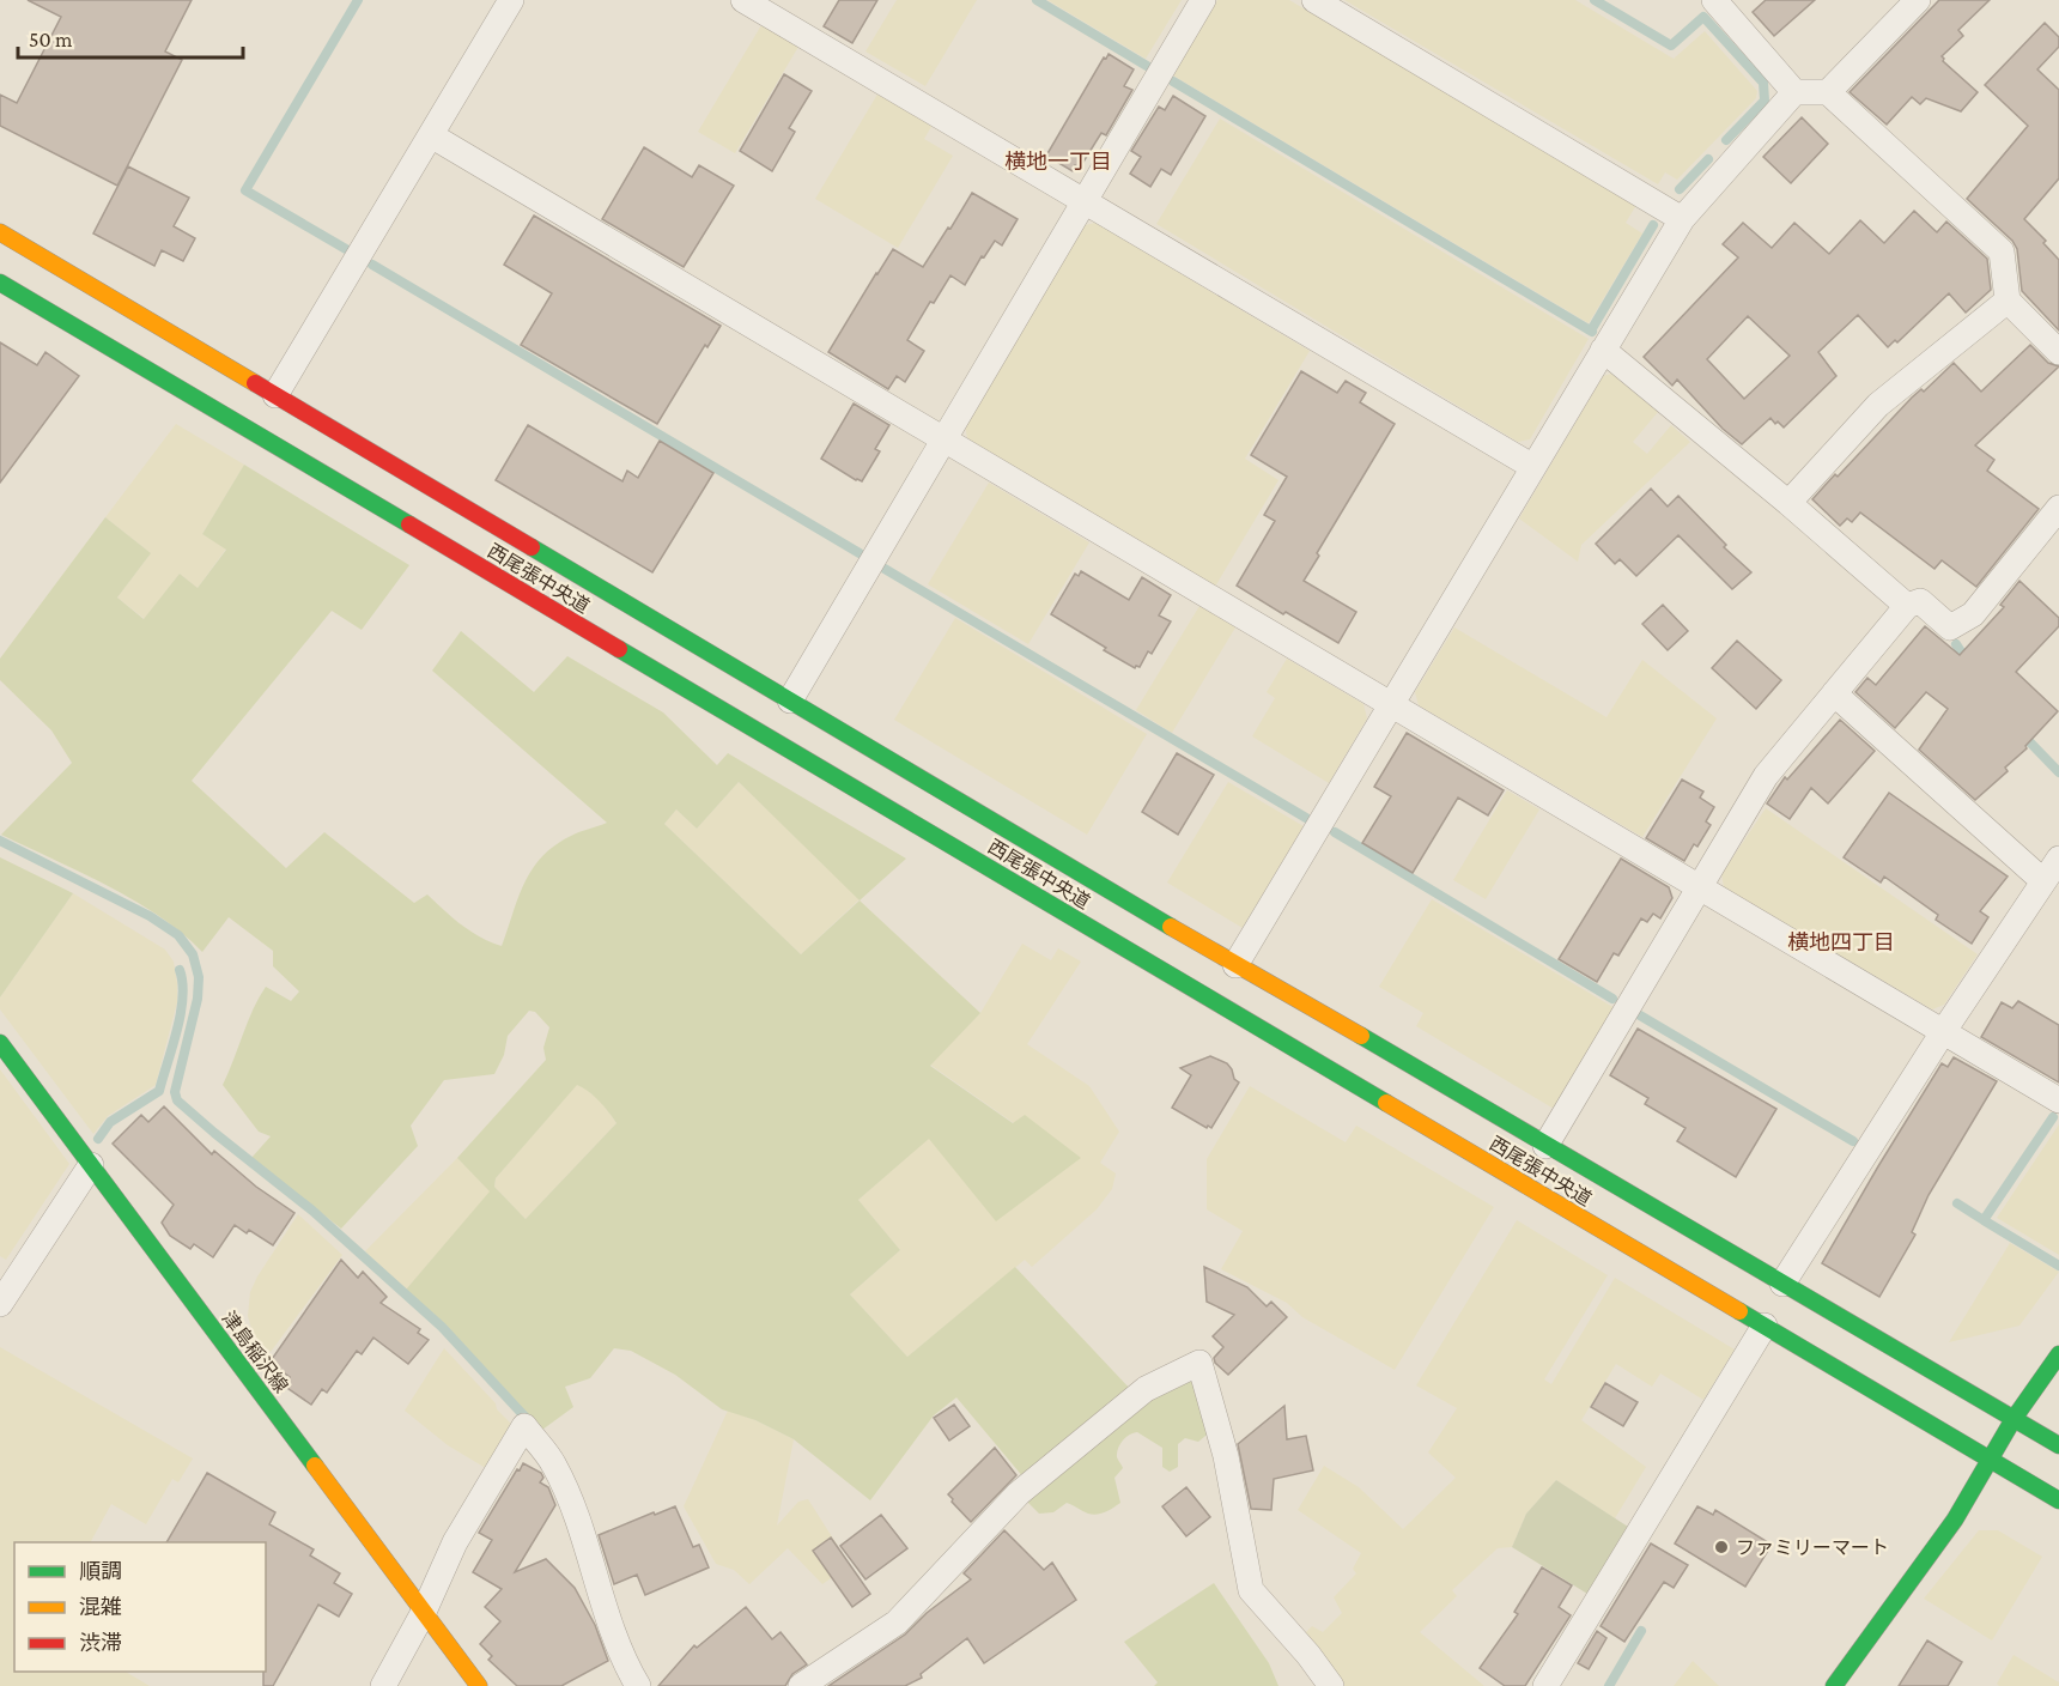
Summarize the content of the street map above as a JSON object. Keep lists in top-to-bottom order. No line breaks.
{"streets":{"main road":["西尾張中央道","津島稲沢線"]},"districts":["横地一丁目","横地四丁目"],"places":["ファミリーマート"],"legend":["順調","混雑","渋滞"],"scale_bar":"50 m"}
